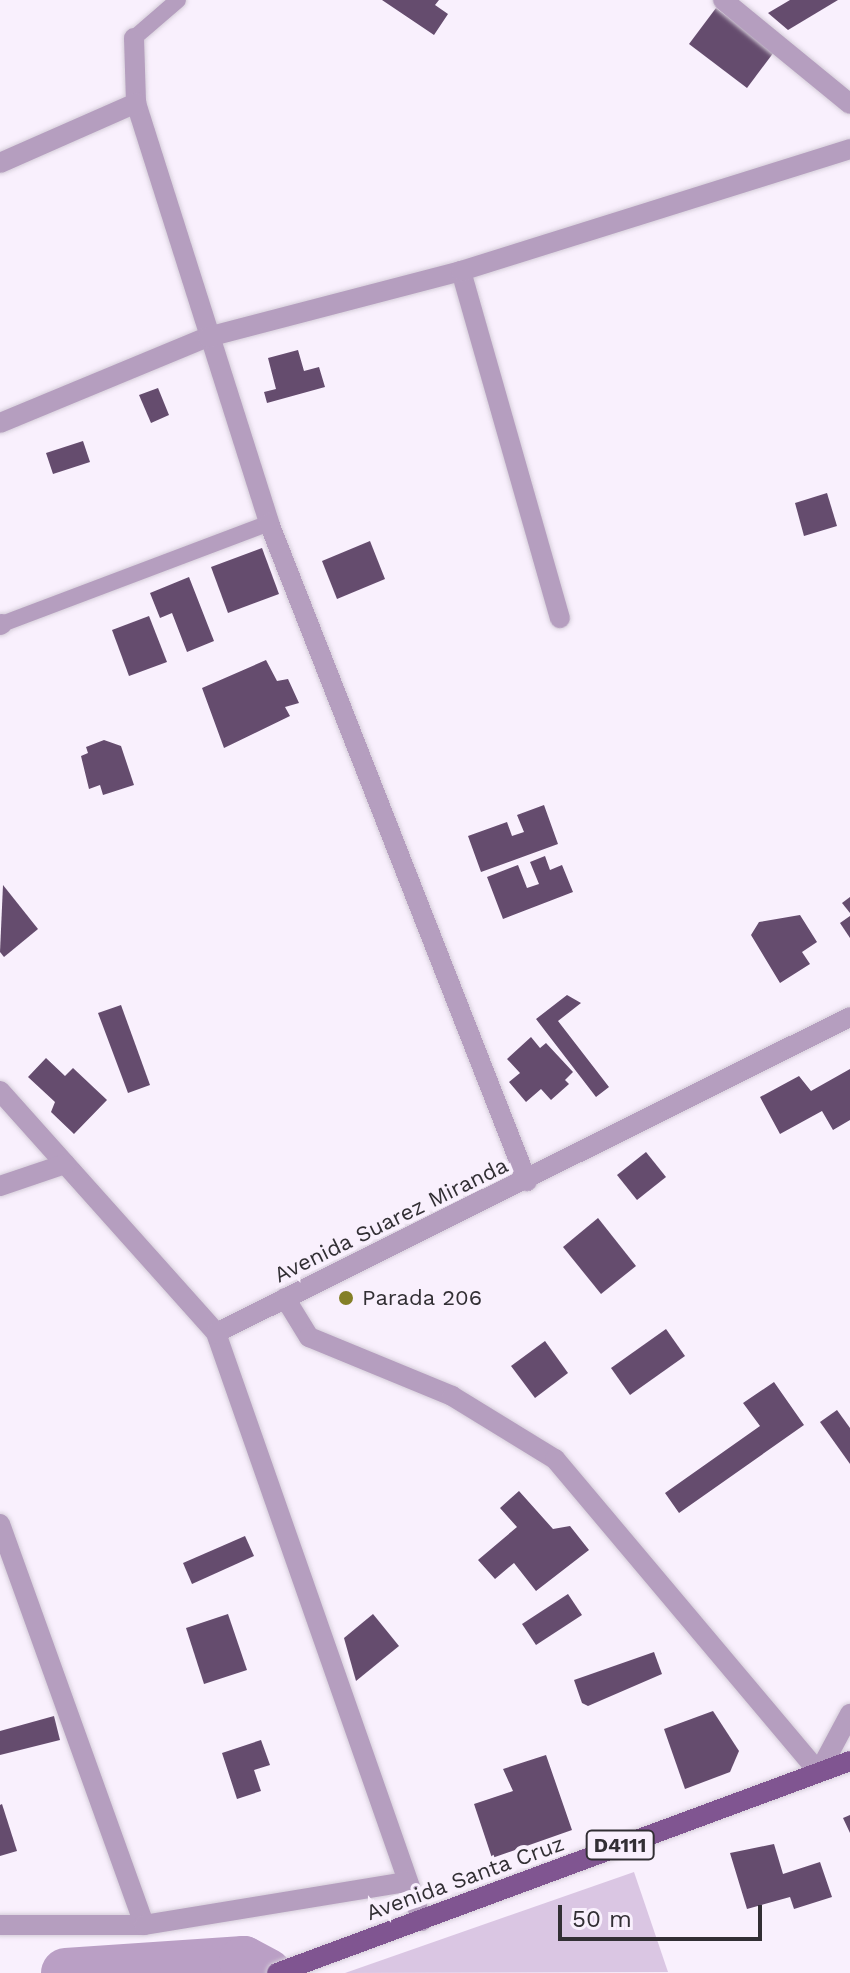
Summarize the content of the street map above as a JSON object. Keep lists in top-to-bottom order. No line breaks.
{"streets":{"main road":["D4111","Avenida Santa Cruz"],"street":["Avenida Suarez Miranda"]},"places":["Parada 206"],"scale_bar":"50 m"}
